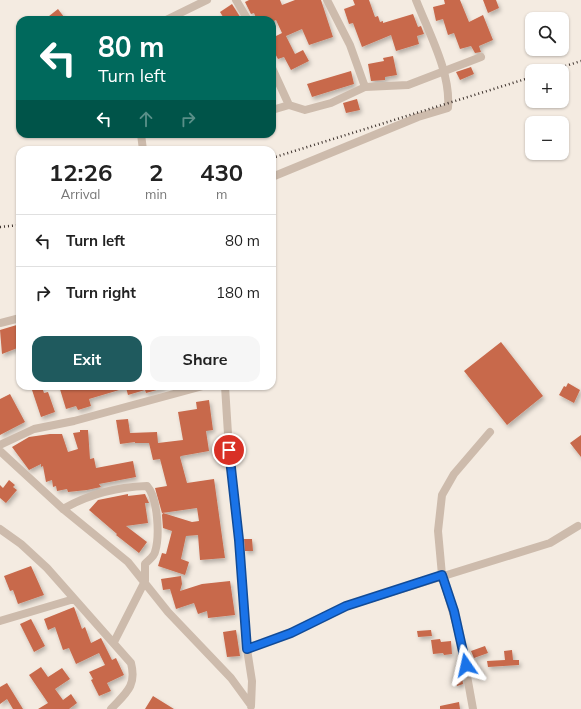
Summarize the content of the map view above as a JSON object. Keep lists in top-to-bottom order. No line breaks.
{"page":{"map_buttons":["+","−"],"turn":["80 m","Turn left"],"eta":["12:26","Arrival","2","min","430","m"],"list":[{"name":"Turn left","value":"80 m"},{"name":"Turn right","value":"180 m"}],"buttons":["Exit","Share"]}}
